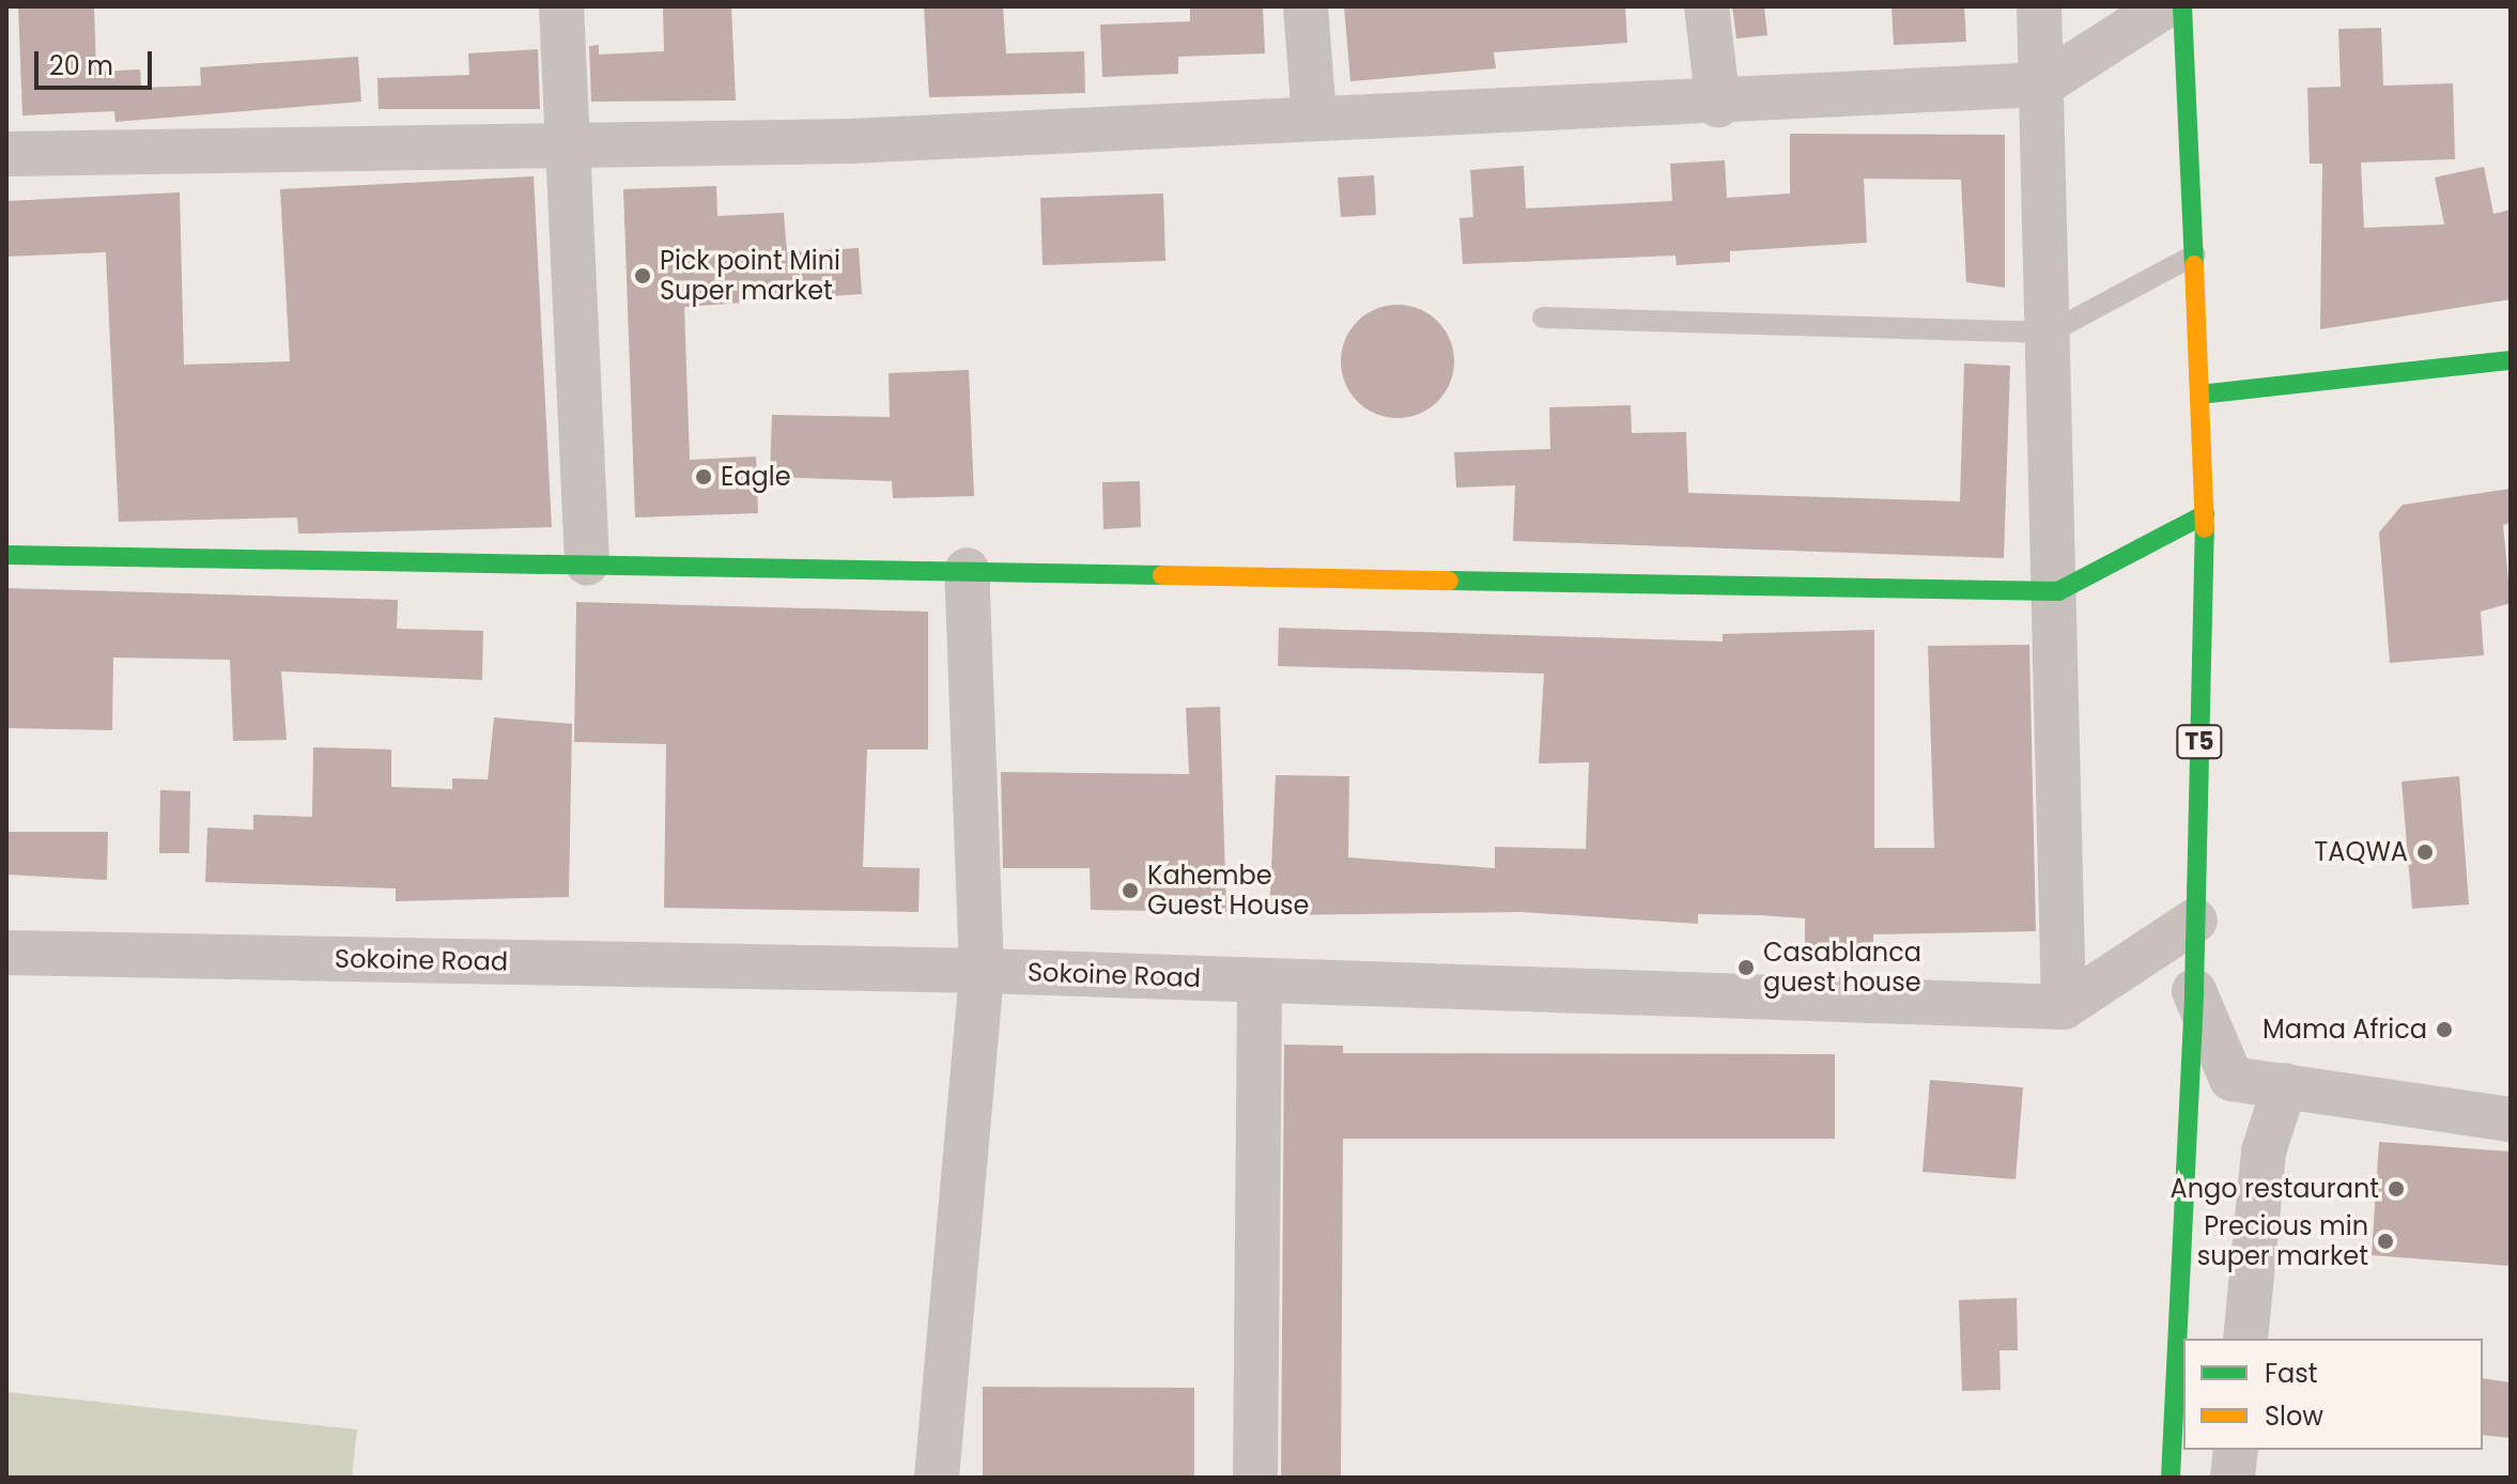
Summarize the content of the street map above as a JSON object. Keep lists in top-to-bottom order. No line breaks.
{"streets":{"main road":["T5"],"street":["Sokoine Road"]},"places":["Pick point Mini Super market","Eagle","TAQWA","Kahembe Guest House","Casablanca guest house","Mama Africa","Ango restaurant","Precious min super market"],"legend":["Fast","Slow"],"scale_bar":"20 m"}
